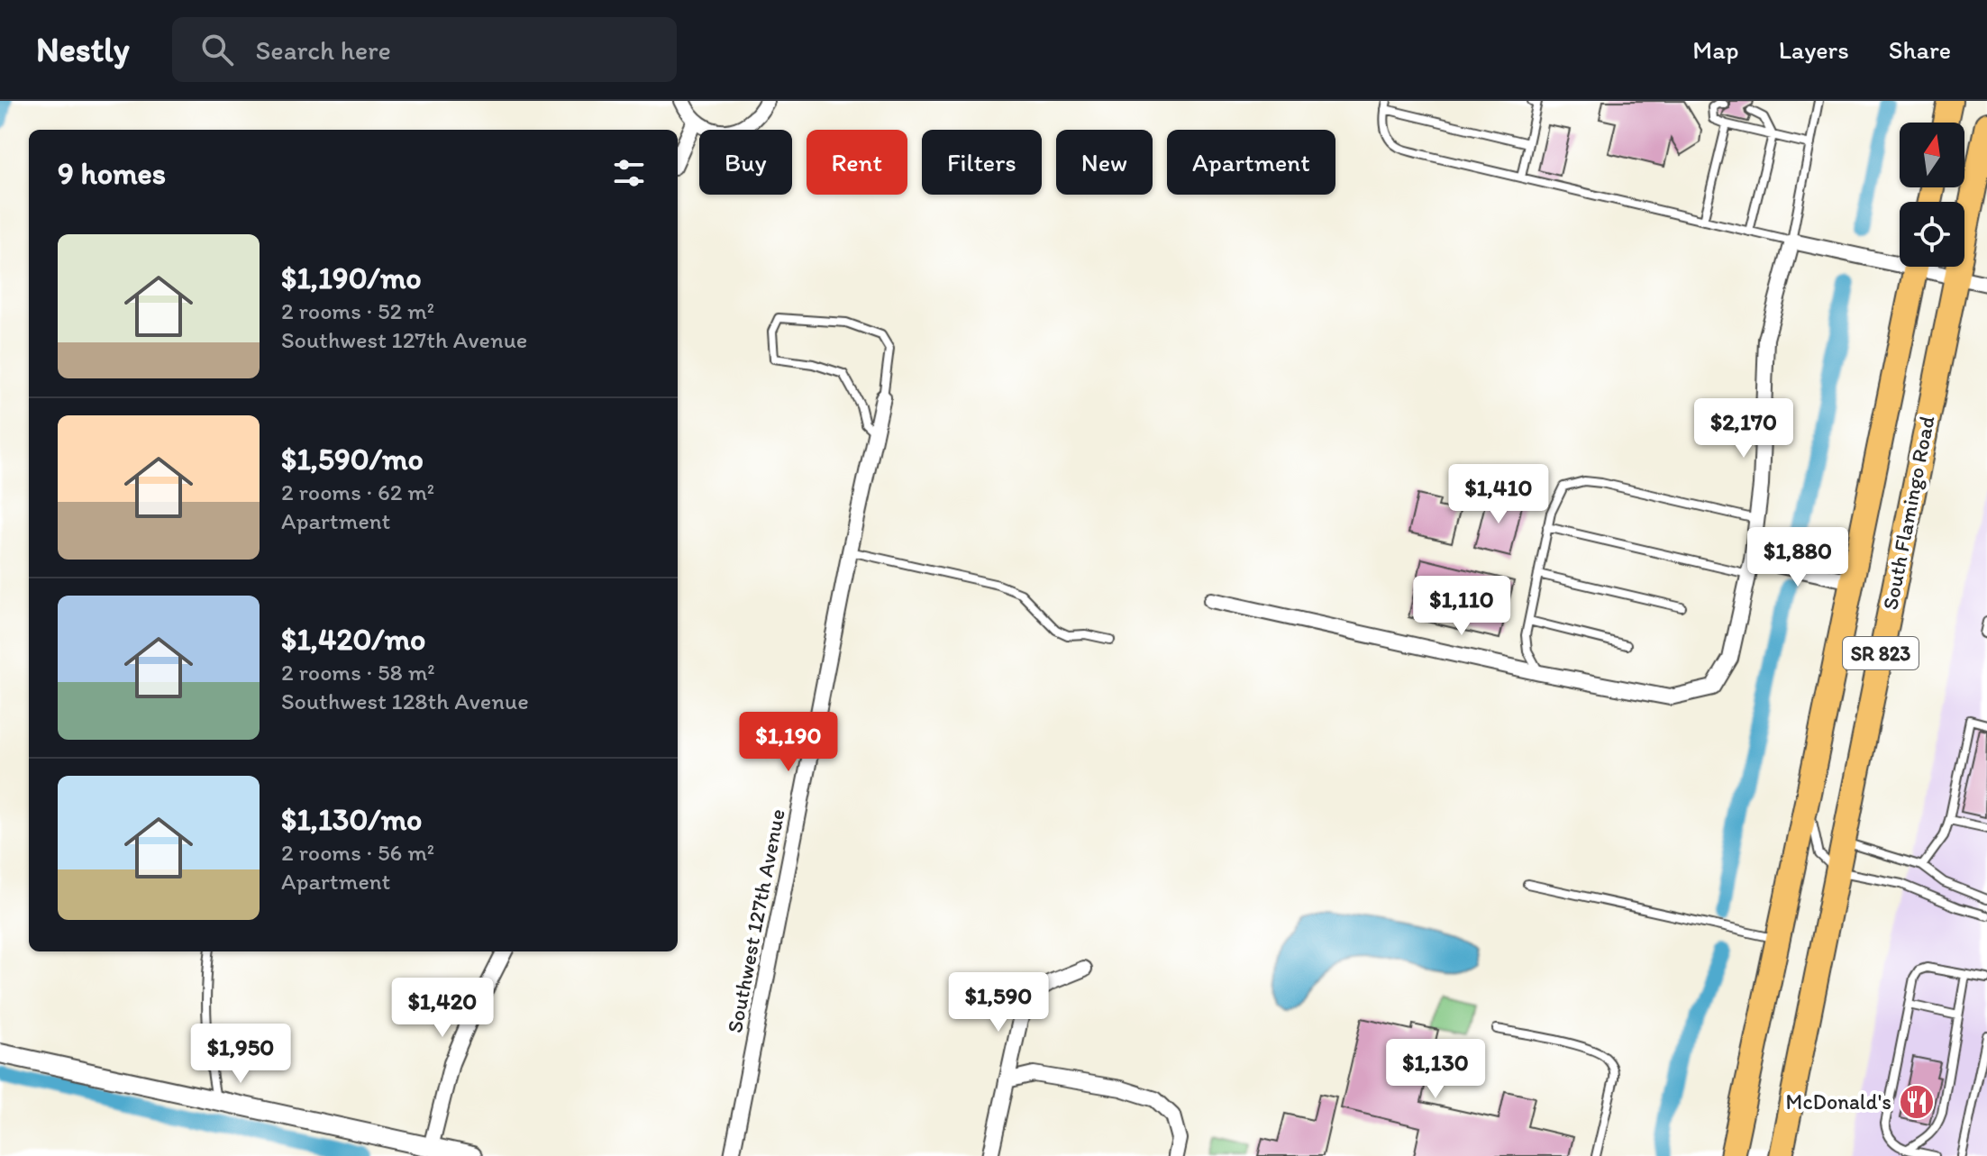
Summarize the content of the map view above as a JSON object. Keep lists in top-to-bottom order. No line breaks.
{"streets":{"highway":["South Flamingo Road","SR 823"],"street":["Southwest 127th Avenue"]},"places":{"restaurant":["McDonald's"]},"north":"top","page":{"header":"Nestly","search":"Search here","nav":["Map","Layers","Share"],"chip":["Buy","Rent","Filters","New","Apartment"],"heading":"9 homes","list":[{"name":"$1,190/mo","note":"2 rooms · 52 m² · Southwest 127th Avenue"},{"name":"$1,590/mo","note":"2 rooms · 62 m² · Apartment"},{"name":"$1,420/mo","note":"2 rooms · 58 m² · Southwest 128th Avenue"},{"name":"$1,130/mo","note":"2 rooms · 56 m² · Apartment"}],"price":["$2,170","$1,410","$1,880","$1,110","$1,190","$1,590","$1,420","$1,950","$1,130"]}}
